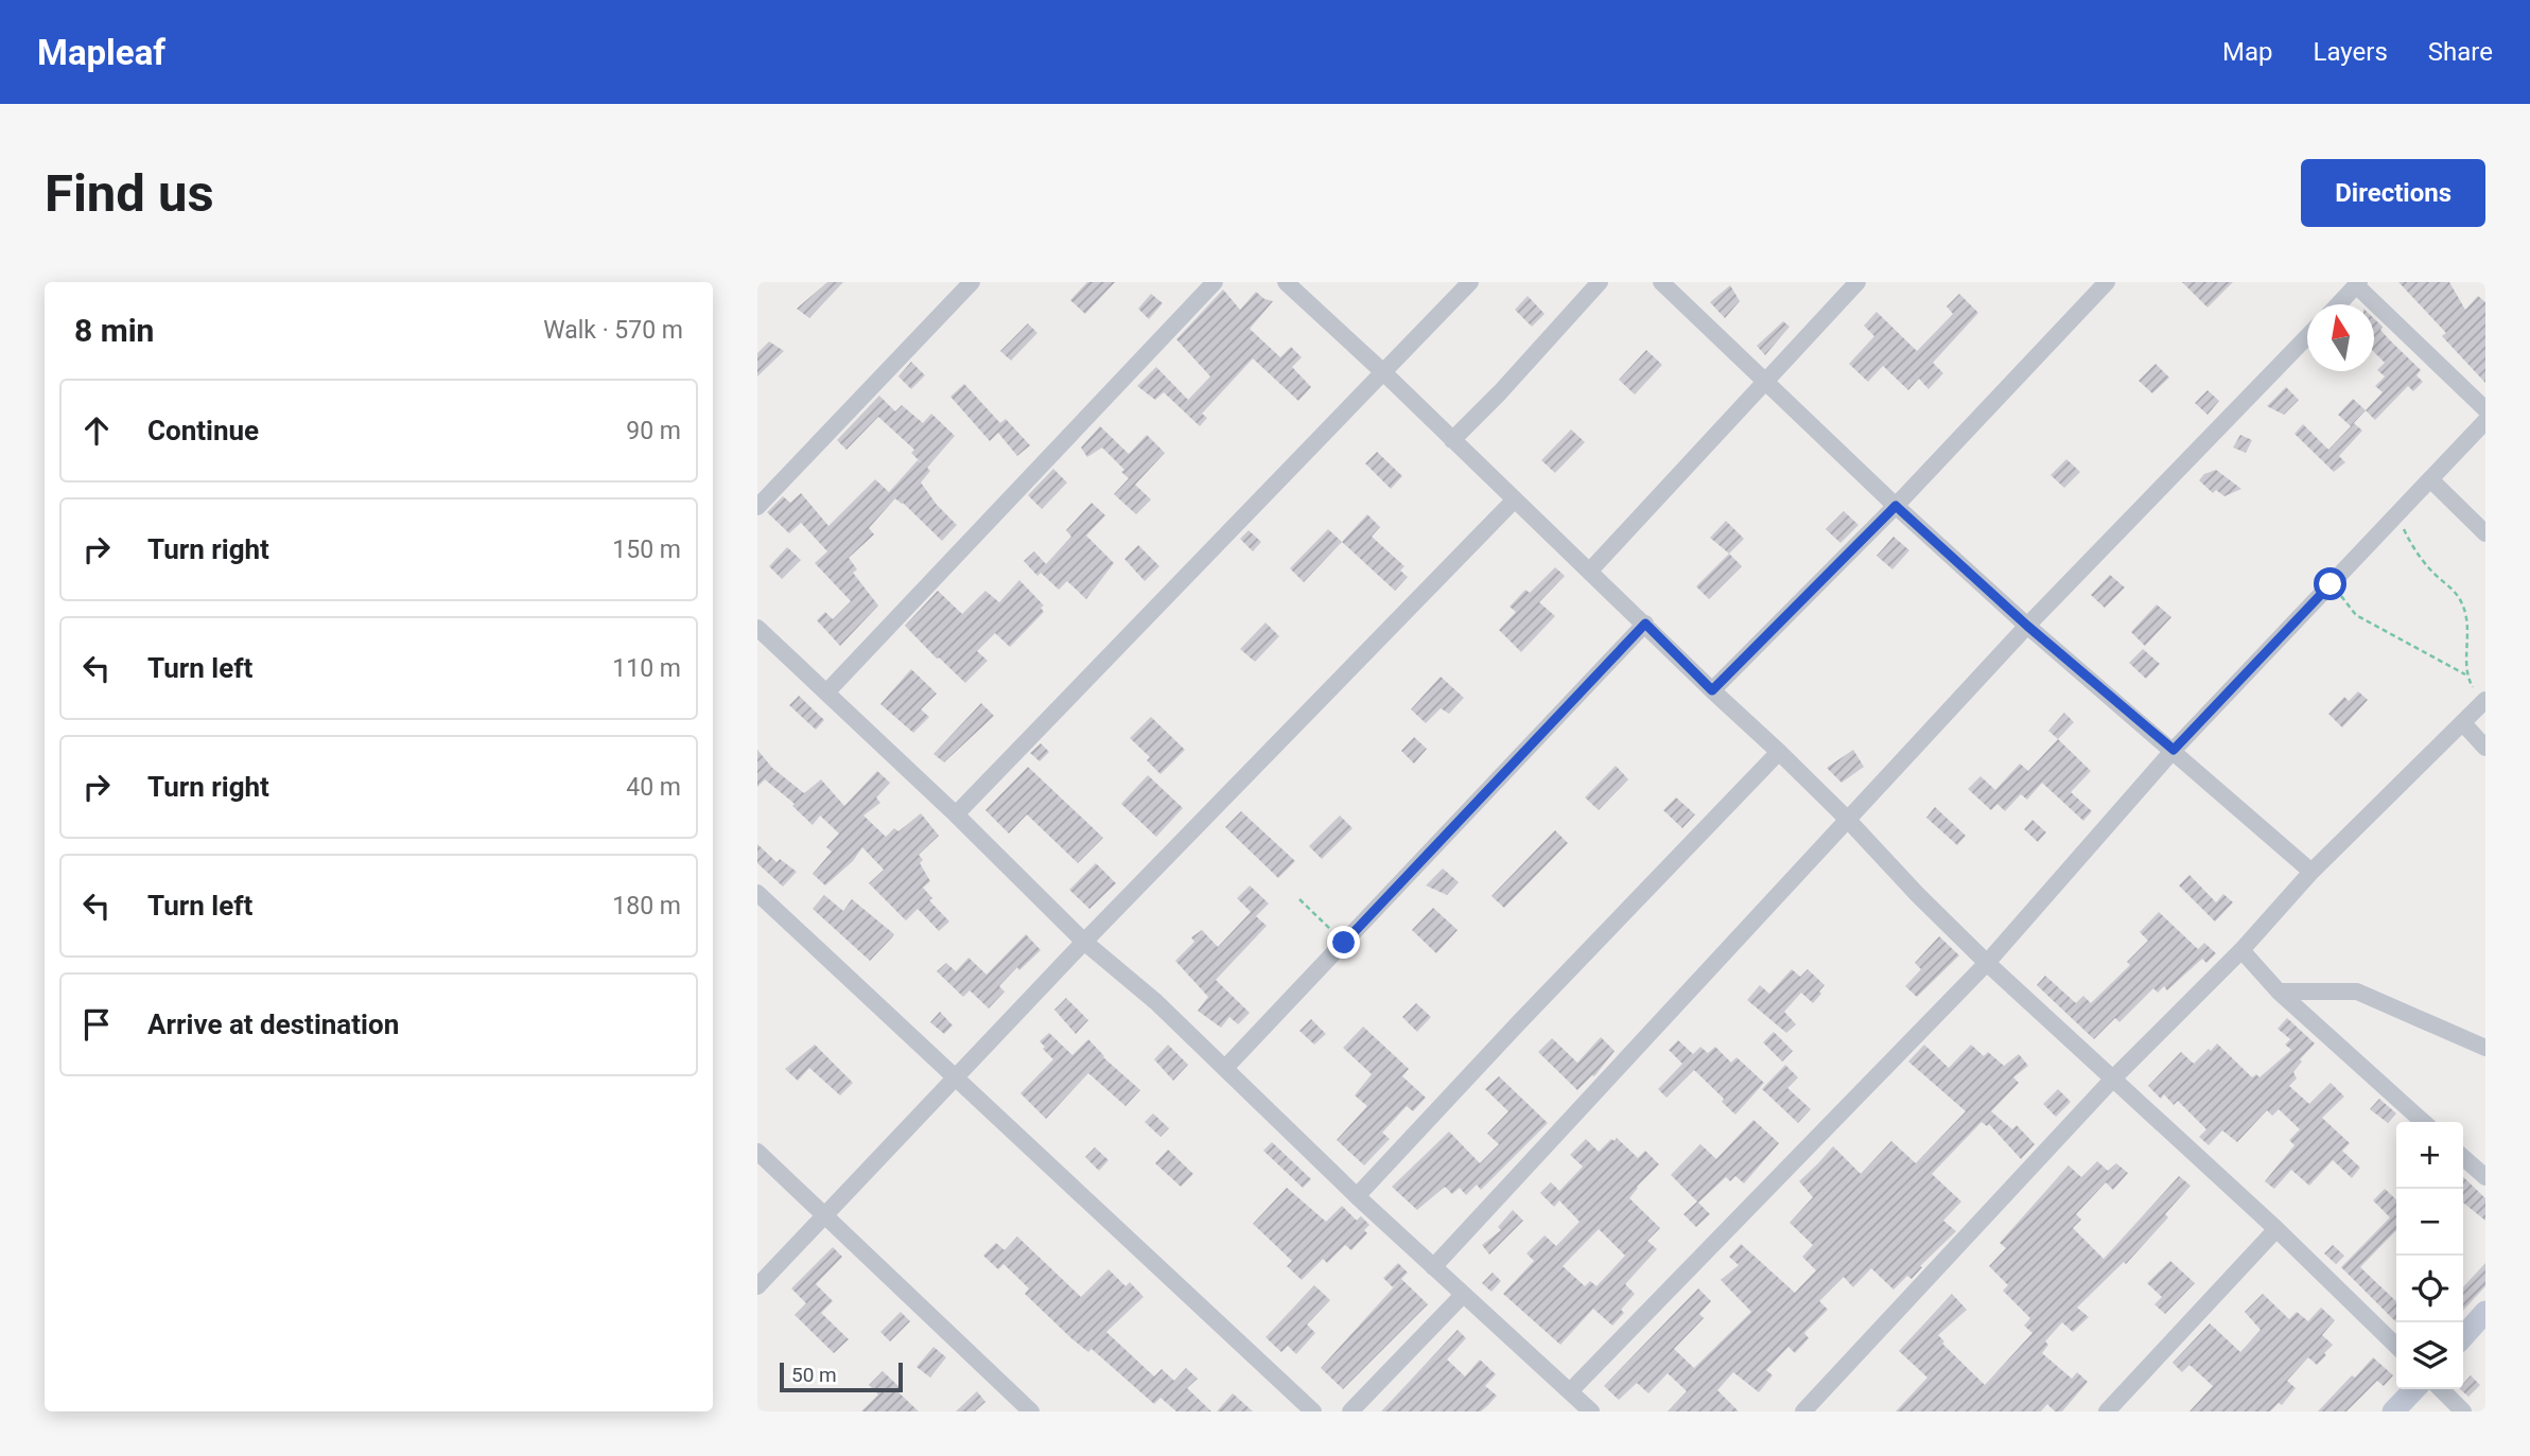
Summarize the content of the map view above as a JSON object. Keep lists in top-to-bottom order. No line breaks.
{"scale_bar":"50 m","north":"top","page":{"header":"Mapleaf","nav":["Map","Layers","Share"],"buttons":"Directions","title":"Find us","heading":["8 min","Walk · 570 m"],"list":[["Continue","90 m"],["Turn right","150 m"],["Turn left","110 m"],["Turn right","40 m"],["Turn left","180 m"],"Arrive at destination"],"map_buttons":["+","−"],"scale":"50 m"}}
